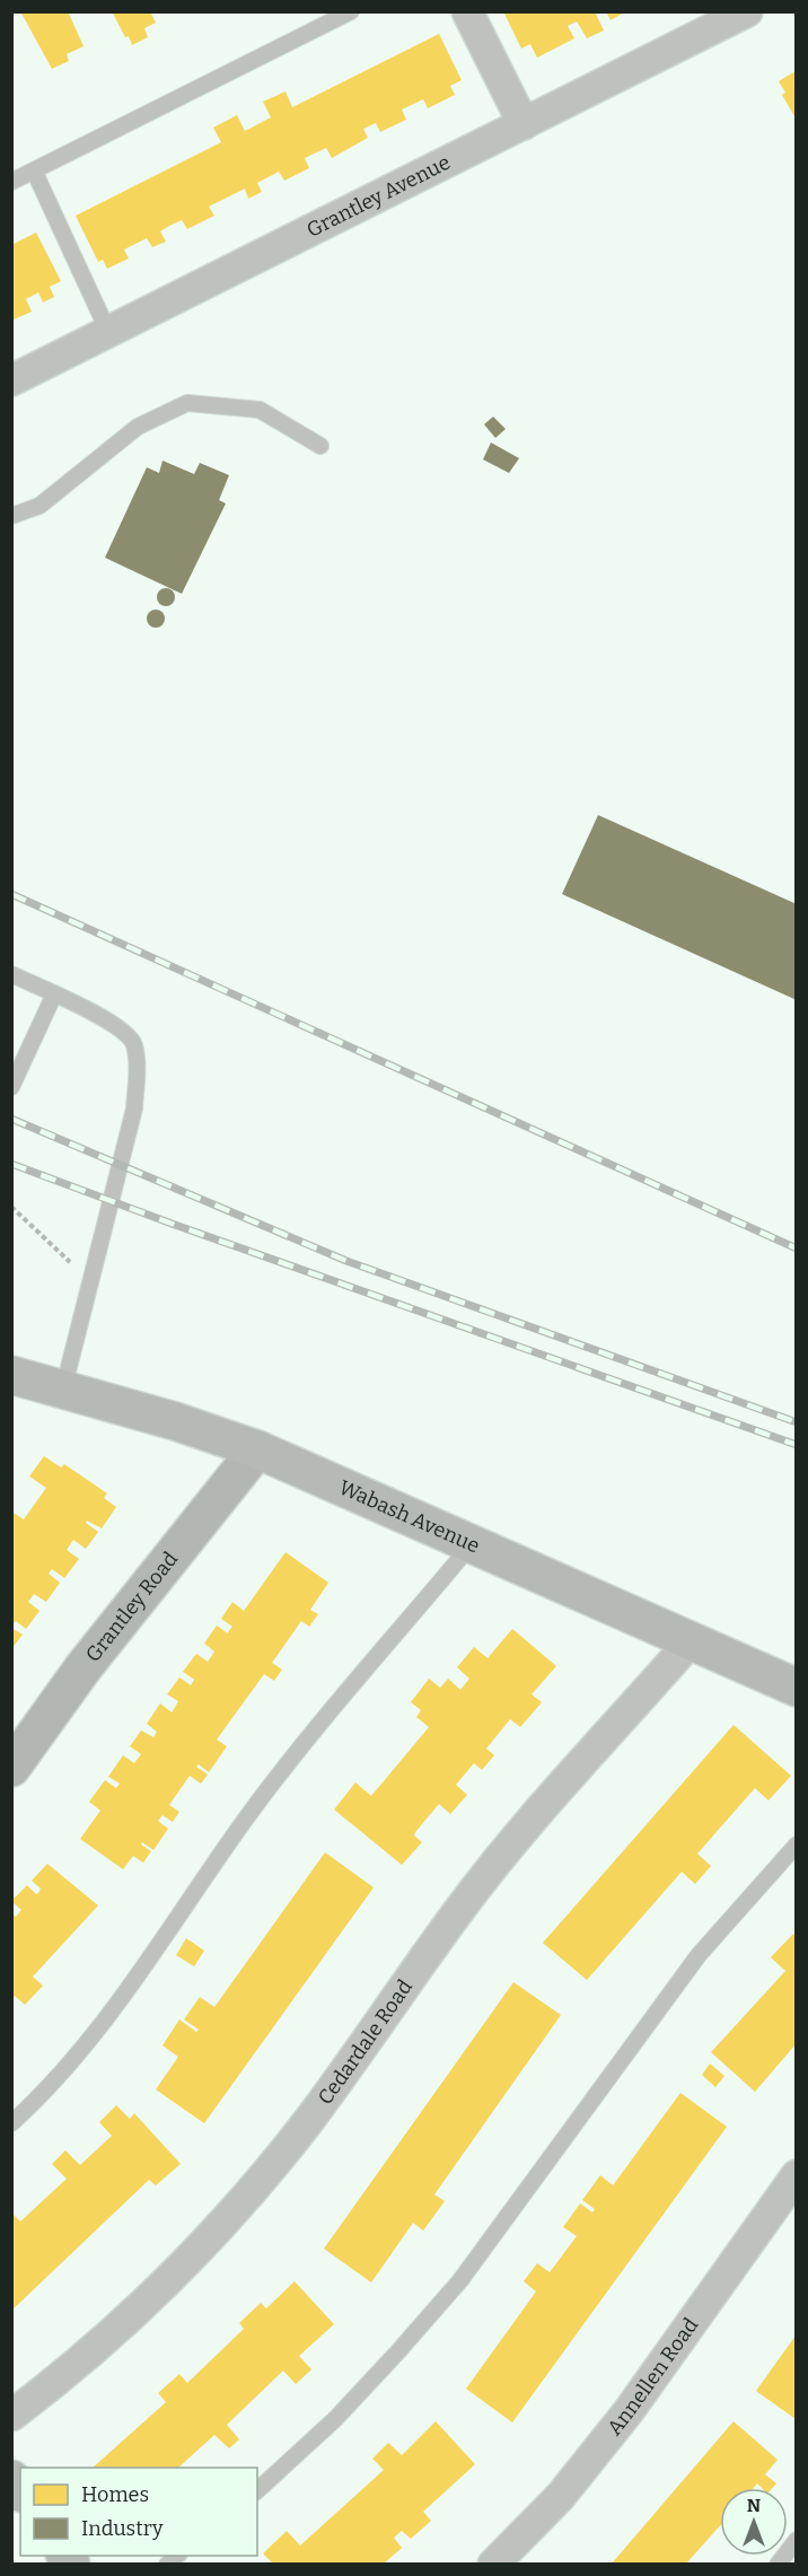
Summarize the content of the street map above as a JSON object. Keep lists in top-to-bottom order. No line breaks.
{"streets":{"main road":["Wabash Avenue"],"street":["Grantley Avenue","Grantley Road","Cedardale Road","Annellen Road"]},"crossings":[["Wabash Avenue","Grantley Road"],["Wabash Avenue","Cedardale Road"]],"legend":["Homes","Industry"],"north":"top"}
